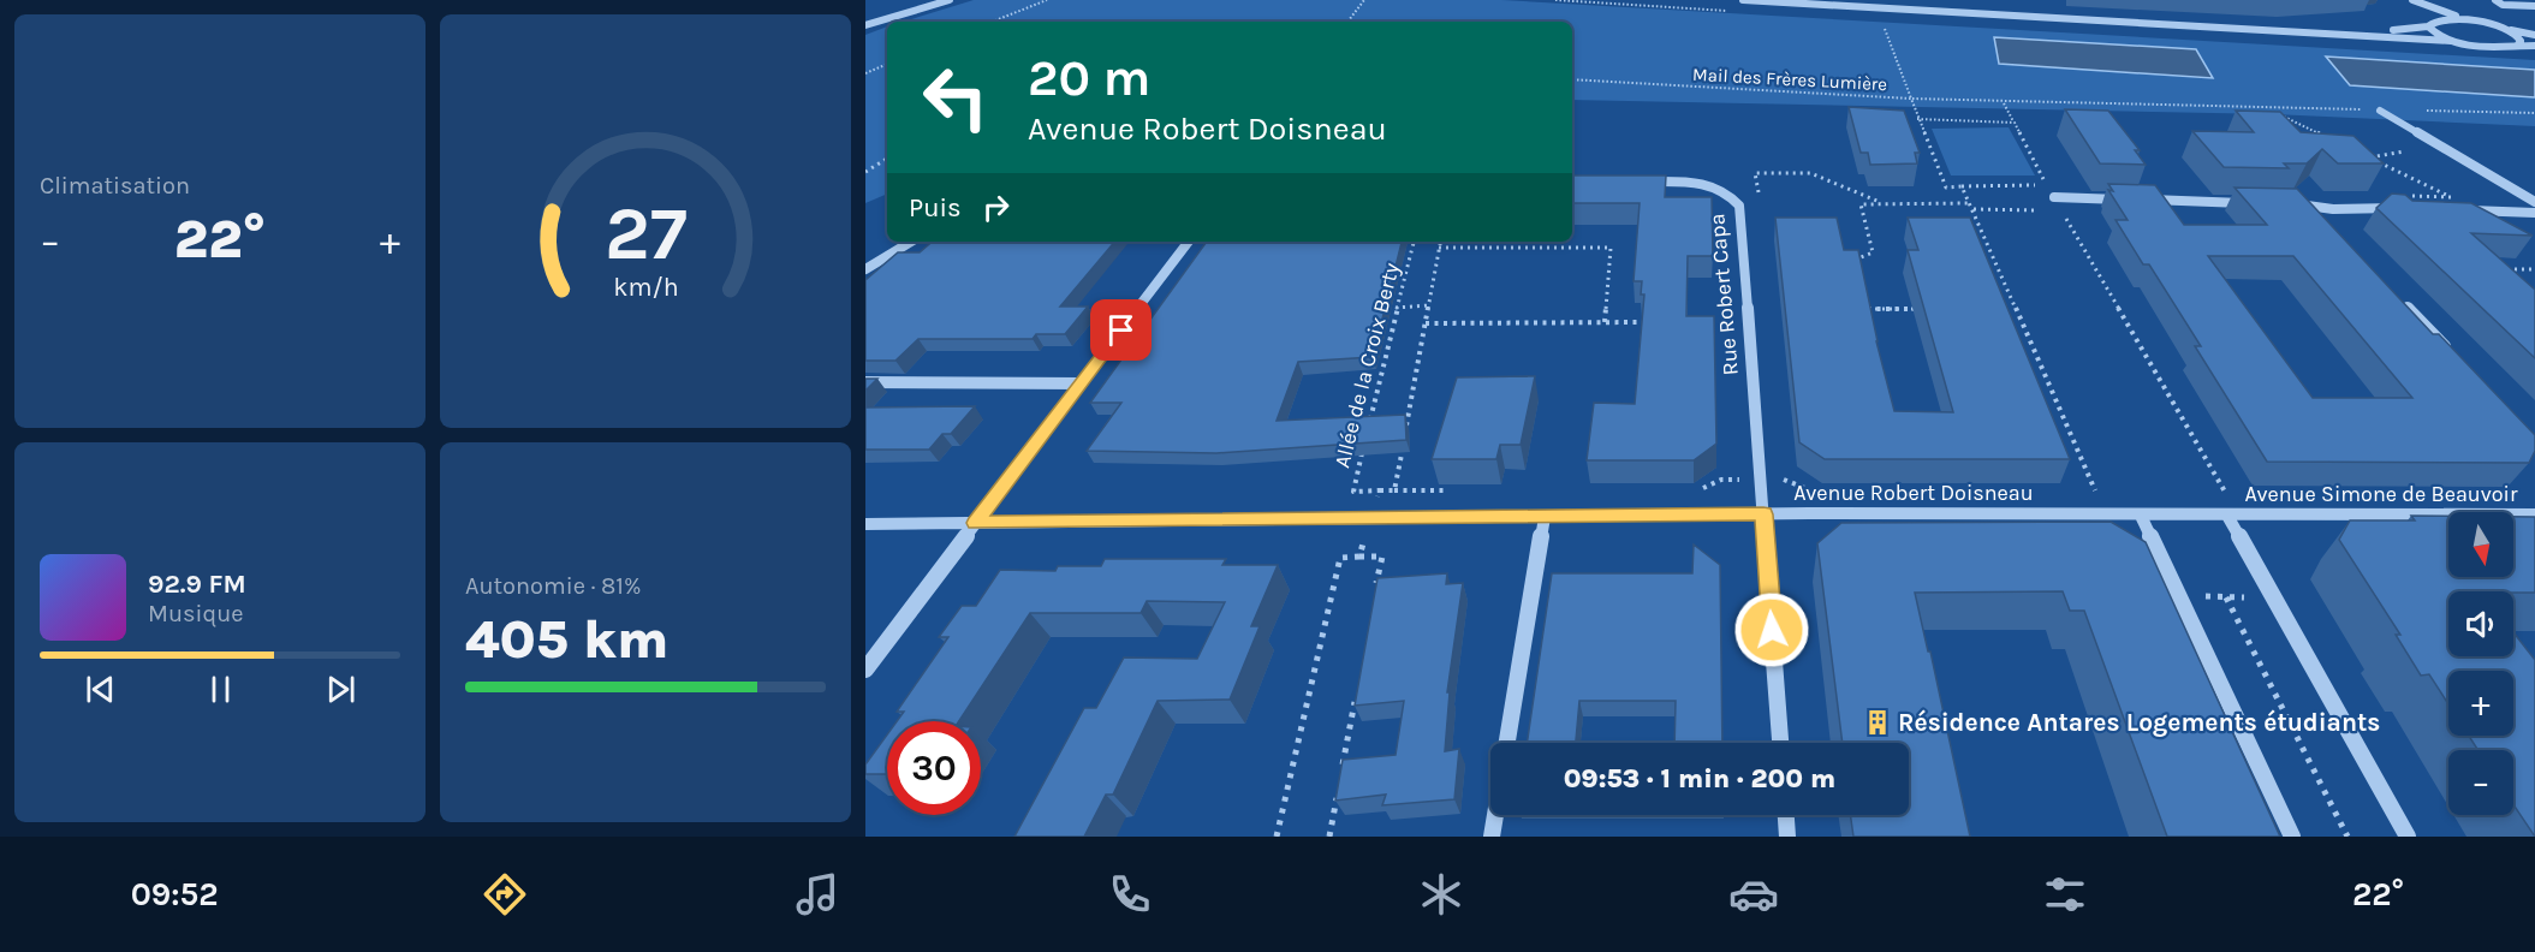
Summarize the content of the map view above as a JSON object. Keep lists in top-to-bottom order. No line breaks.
{"streets":{"street":["Rue Robert Capa","Avenue Robert Doisneau","Avenue Simone de Beauvoir"],"path":["Mail des Frères Lumière","Allée de la Croix Berty"]},"crossings":[["Rue Robert Capa","Avenue Robert Doisneau"],["Avenue Robert Doisneau","Avenue Simone de Beauvoir"]],"places":{"building":["Résidence Antares Logements étudiants"]},"north":"bottom","page":{"tile":["Climatisation",["Autonomie · 81%","405 km"]],"turn":["20 m","Avenue Robert Doisneau"],"then":"Puis","heat":["−","22°","+"],"map_buttons":["+","−"],"song":["92.9 FM","Musique"],"limit":"30","trip":"09:53 · 1 min · 200 m","tabs":["09:52","22°"],"gauge":["27","km/h"]}}
